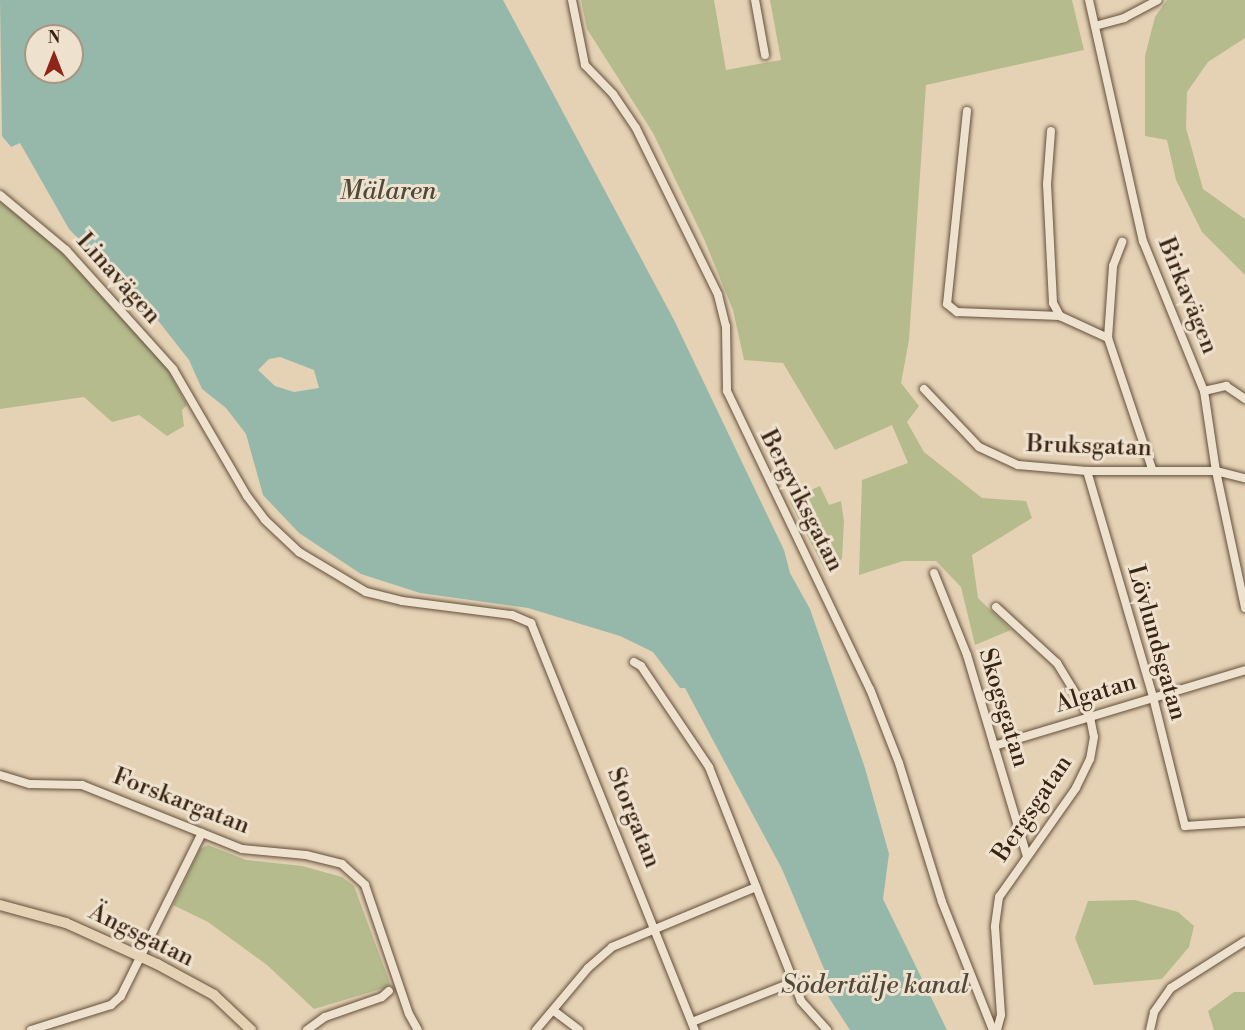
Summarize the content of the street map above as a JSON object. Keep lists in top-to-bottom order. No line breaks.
{"streets":{"main road":["Ängsgatan"],"street":["Linavägen","Birkavägen","Bruksgatan","Bergviksgatan","Lövlundsgatan","Algatan","Skogsgatan","Forskargatan","Bergsgatan","Storgatan"]},"crossings":[["Linavägen","Storgatan"],["Birkavägen","Bruksgatan"],["Bruksgatan","Lövlundsgatan"],["Bergviksgatan","Bergsgatan"],["Lövlundsgatan","Algatan"],["Algatan","Skogsgatan"],["Algatan","Bergsgatan"],["Skogsgatan","Bergsgatan"]],"water":["Mälaren","Södertälje kanal"],"north":"top"}
